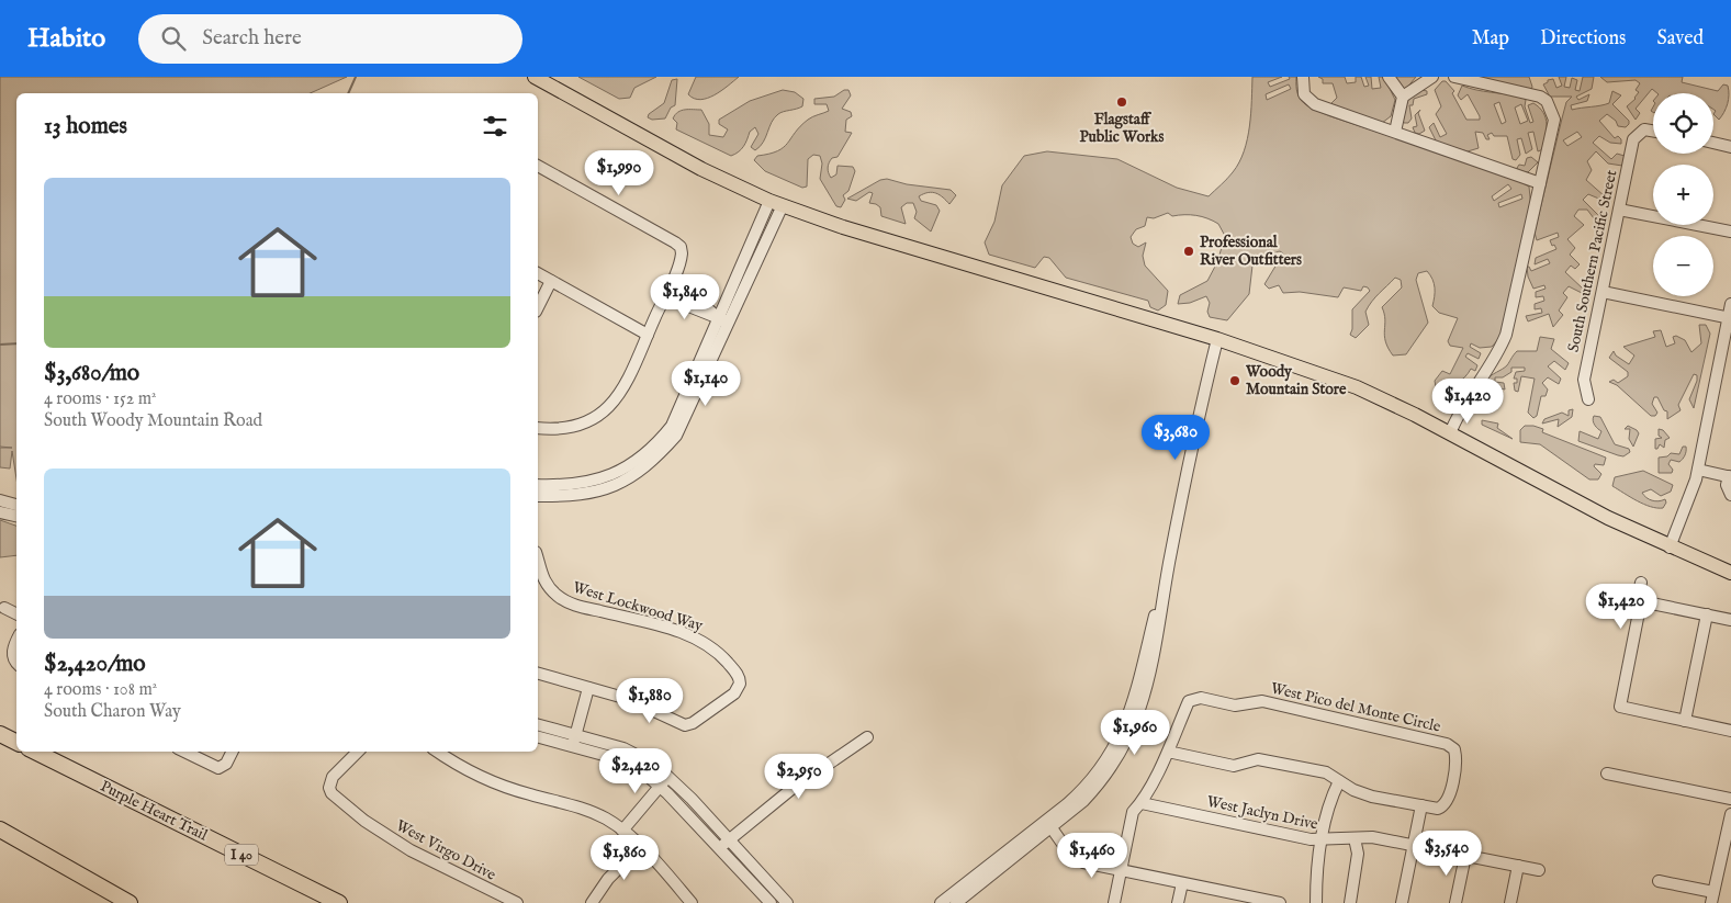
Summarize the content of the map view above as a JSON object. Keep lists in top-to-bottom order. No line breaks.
{"streets":{"highway":["Purple Heart Trail","I 40"],"street":["South Southern Pacific Street","West Lockwood Way","West Pico del Monte Circle","West Jaclyn Drive","West Virgo Drive"]},"crossings":[["West Pico del Monte Circle","West Jaclyn Drive"]],"places":["Flagstaff Public Works","Professional River Outfitters","Woody Mountain Store"],"page":{"header":"Habito","search":"Search here","nav":["Map","Directions","Saved"],"map_buttons":["+","−"],"heading":"13 homes","price":["$1,990","$1,840","$1,140","$1,420","$3,680","$1,420","$1,880","$1,960","$2,420","$2,950","$3,540","$1,460","$1,860"],"list":[{"name":"$3,680/mo","note":"4 rooms · 152 m² · South Woody Mountain Road"},{"name":"$2,420/mo","note":"4 rooms · 108 m² · South Charon Way"}]}}
